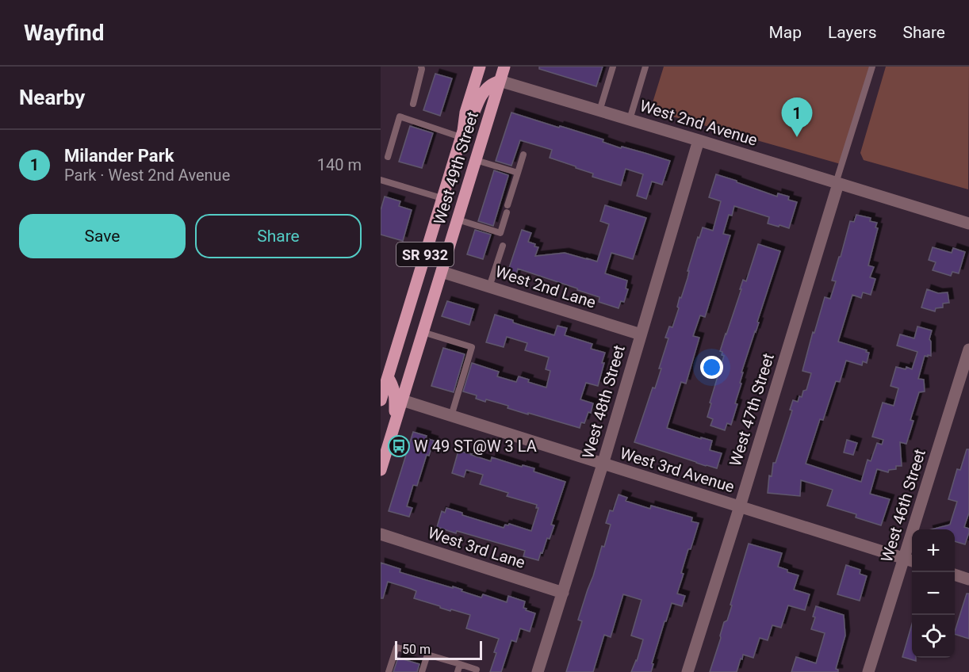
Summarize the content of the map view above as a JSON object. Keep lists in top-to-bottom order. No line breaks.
{"streets":{"main road":["West 49th Street","SR 932"],"street":["West 2nd Avenue","West 2nd Lane","West 48th Street","West 47th Street","West 3rd Avenue","West 46th Street","West 3rd Lane"]},"crossings":[["West 2nd Avenue","West 49th Street"],["West 2nd Avenue","West 48th Street"],["West 2nd Avenue","West 47th Street"],["West 49th Street","West 2nd Lane"],["West 49th Street","West 3rd Avenue"],["West 2nd Lane","West 48th Street"],["West 48th Street","West 3rd Avenue"],["West 48th Street","West 3rd Lane"],["West 47th Street","West 3rd Avenue"],["West 3rd Avenue","West 46th Street"]],"places":{"bus stop":["W 49 ST@W 3 LA"]},"scale_bar":"50 m","page":{"header":"Wayfind","nav":["Map","Layers","Share"],"heading":"Nearby","pins":"1","list":[{"mark":"1","name":"Milander Park","note":"Park · West 2nd Avenue","value":"140 m"}],"buttons":["Save","Share"],"map_buttons":["+","−"],"scale":"50 m"}}
